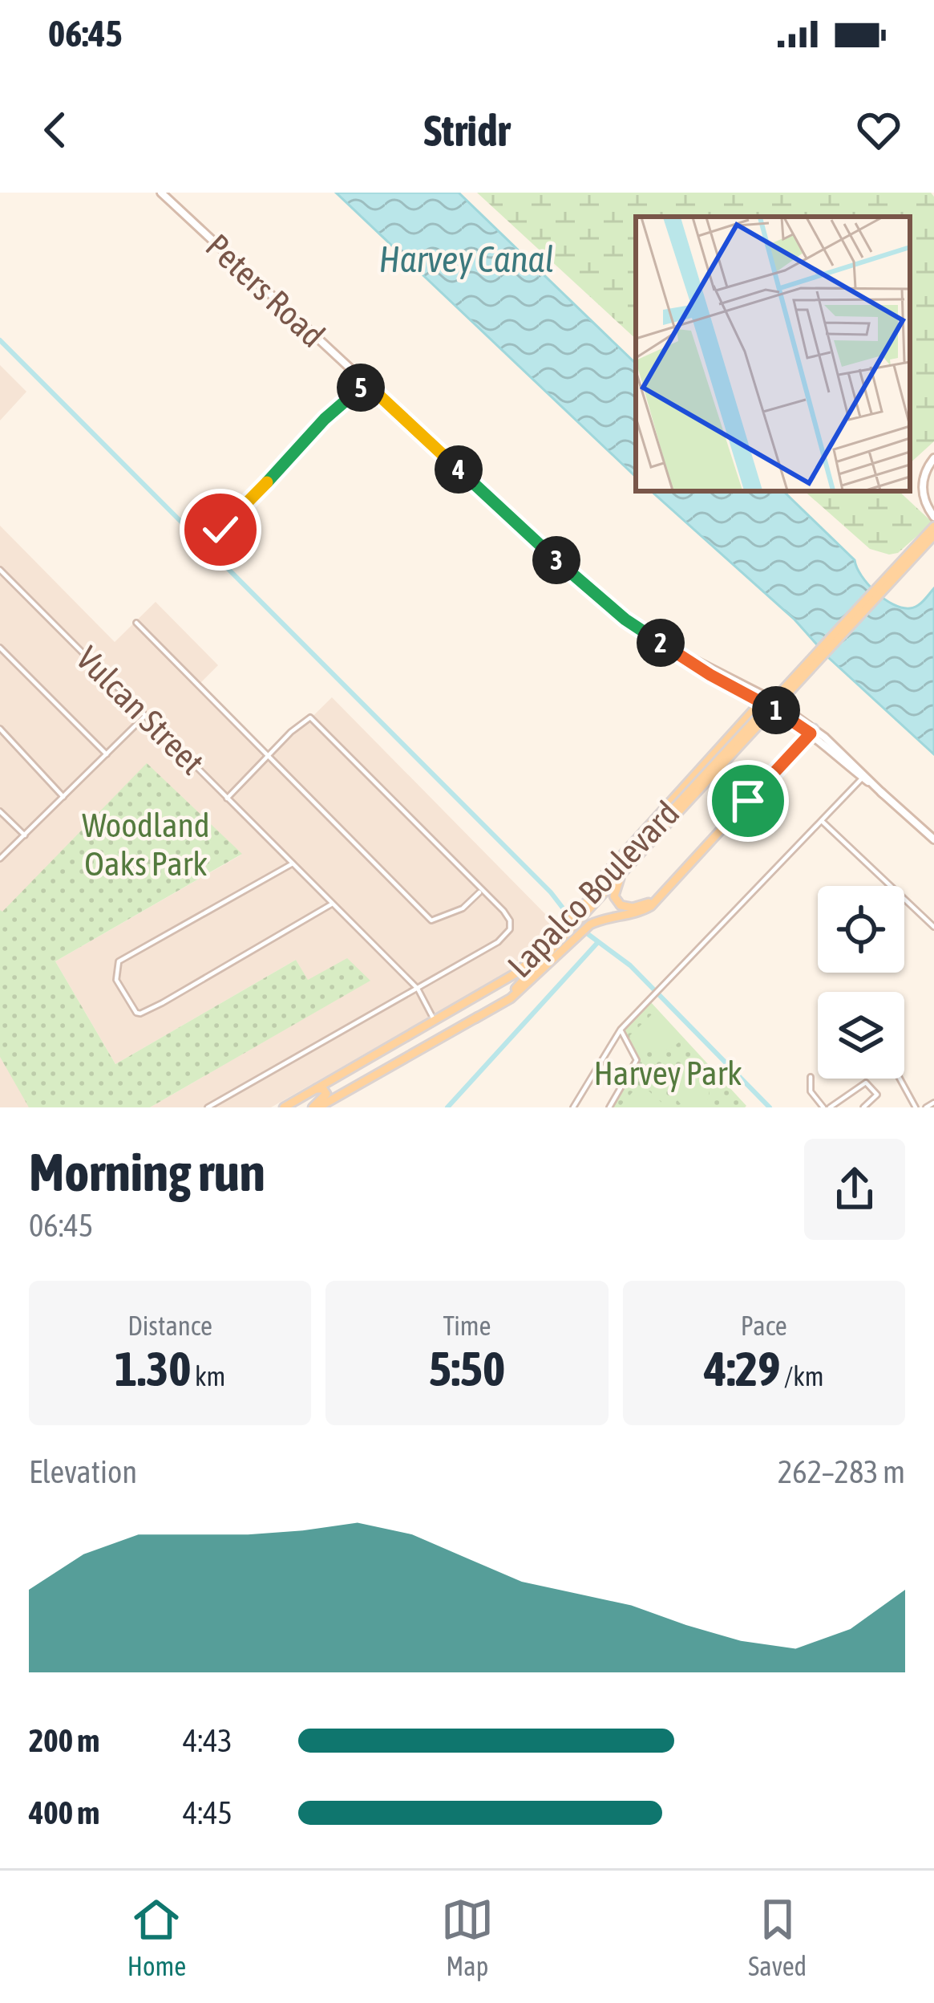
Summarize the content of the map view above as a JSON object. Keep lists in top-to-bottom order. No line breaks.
{"streets":{"main road":["Peters Road","Lapalco Boulevard"],"street":["Vulcan Street"]},"crossings":[["Vulcan Street","Lapalco Boulevard"]],"water":["Harvey Canal"],"parks":["Woodland Oaks Park","Harvey Park"],"page":{"status":"06:45","header":"Stridr","pins":["5","4","3","2","1"],"heading":["Morning run","06:45"],"stats":[["Distance","1.30 km"],["Time","5:50"],["Pace","4:29 /km"]],"chart":["Elevation","262–283 m"],"list":[{"name":"200 m","note":"4:43"},{"name":"400 m","note":"4:45"}],"tabs":["Home","Map","Saved"]}}
